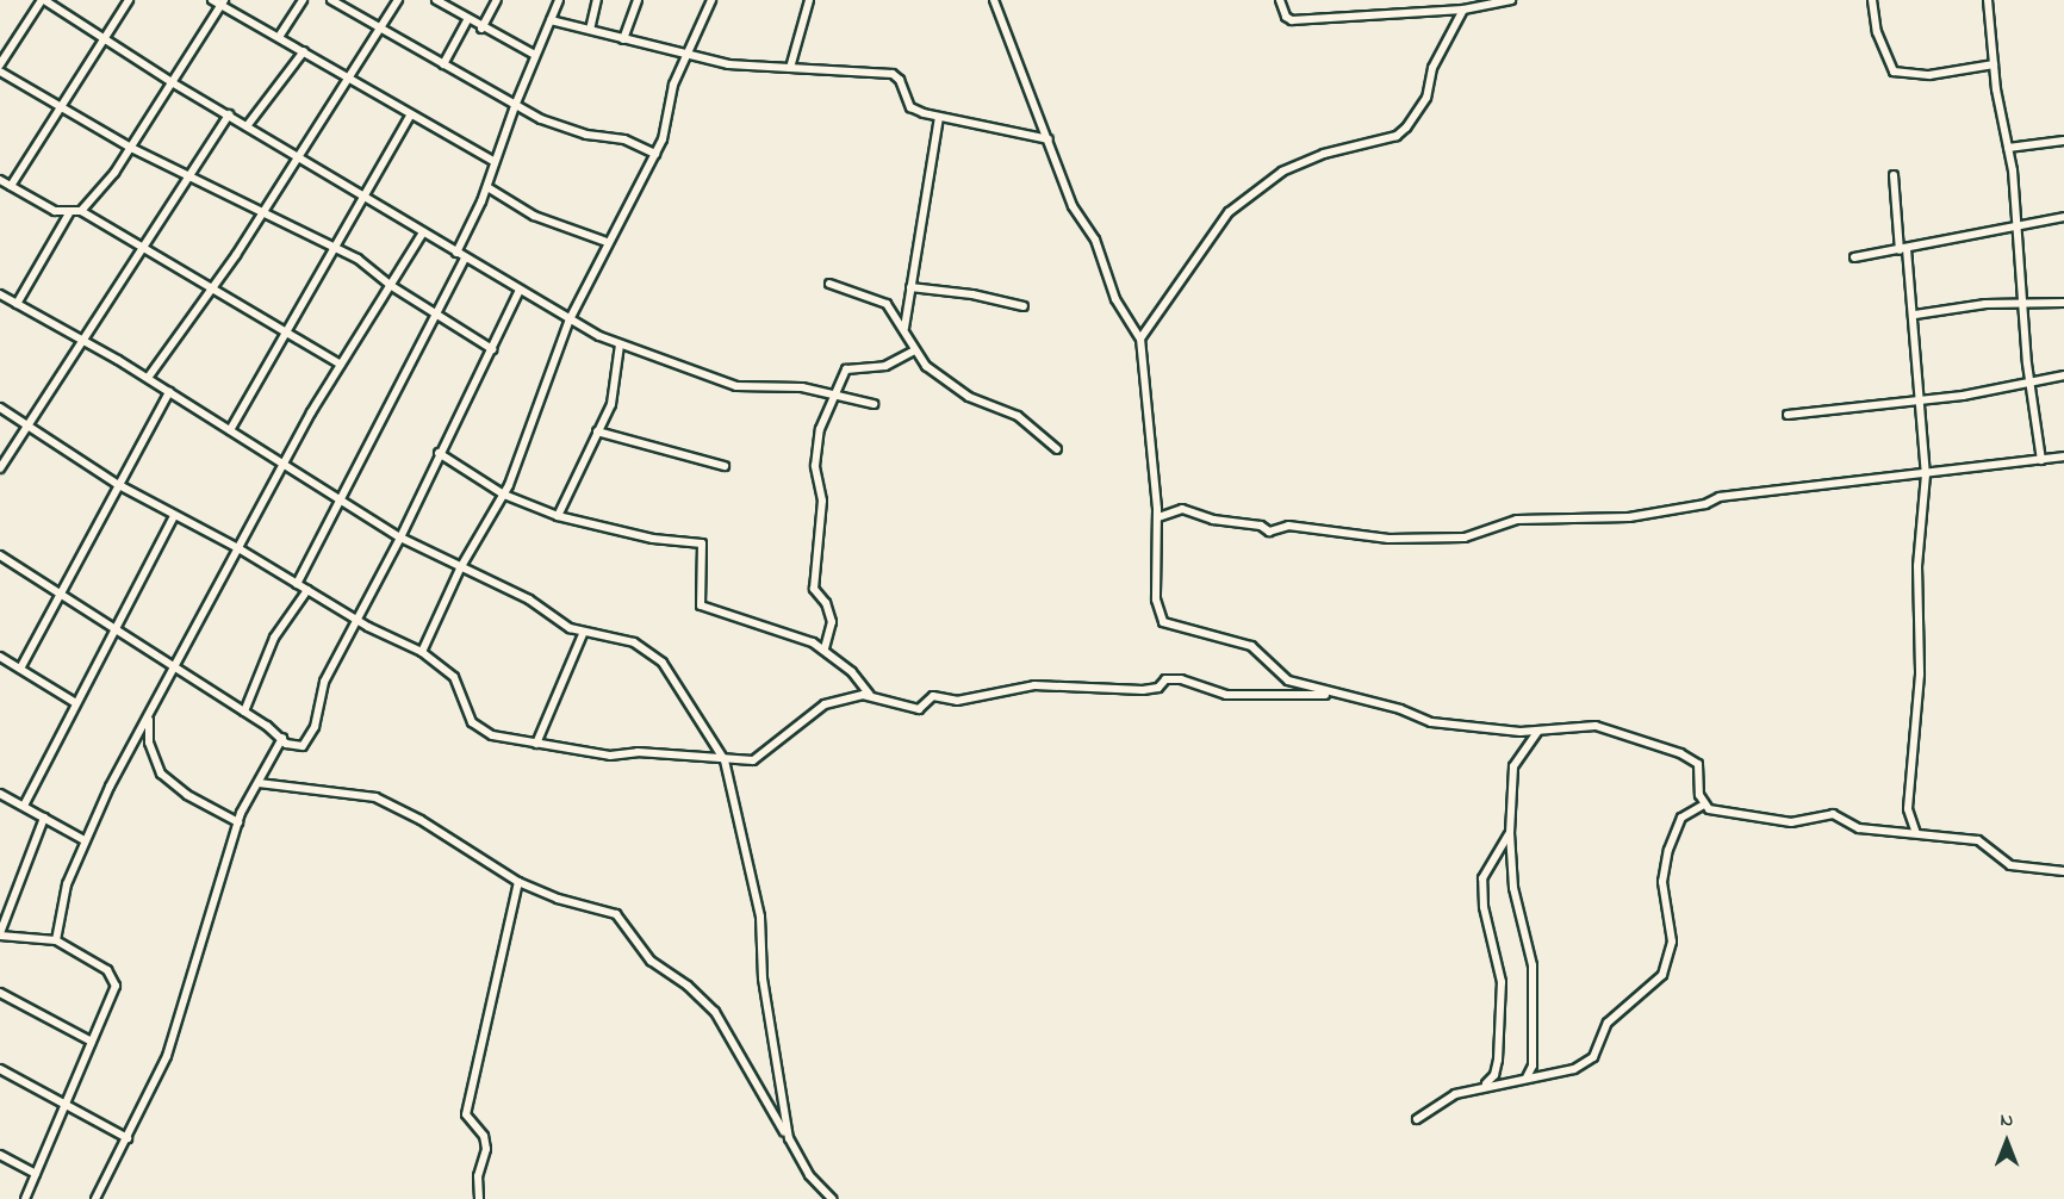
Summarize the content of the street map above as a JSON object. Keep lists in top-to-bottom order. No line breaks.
{"north":"top"}
